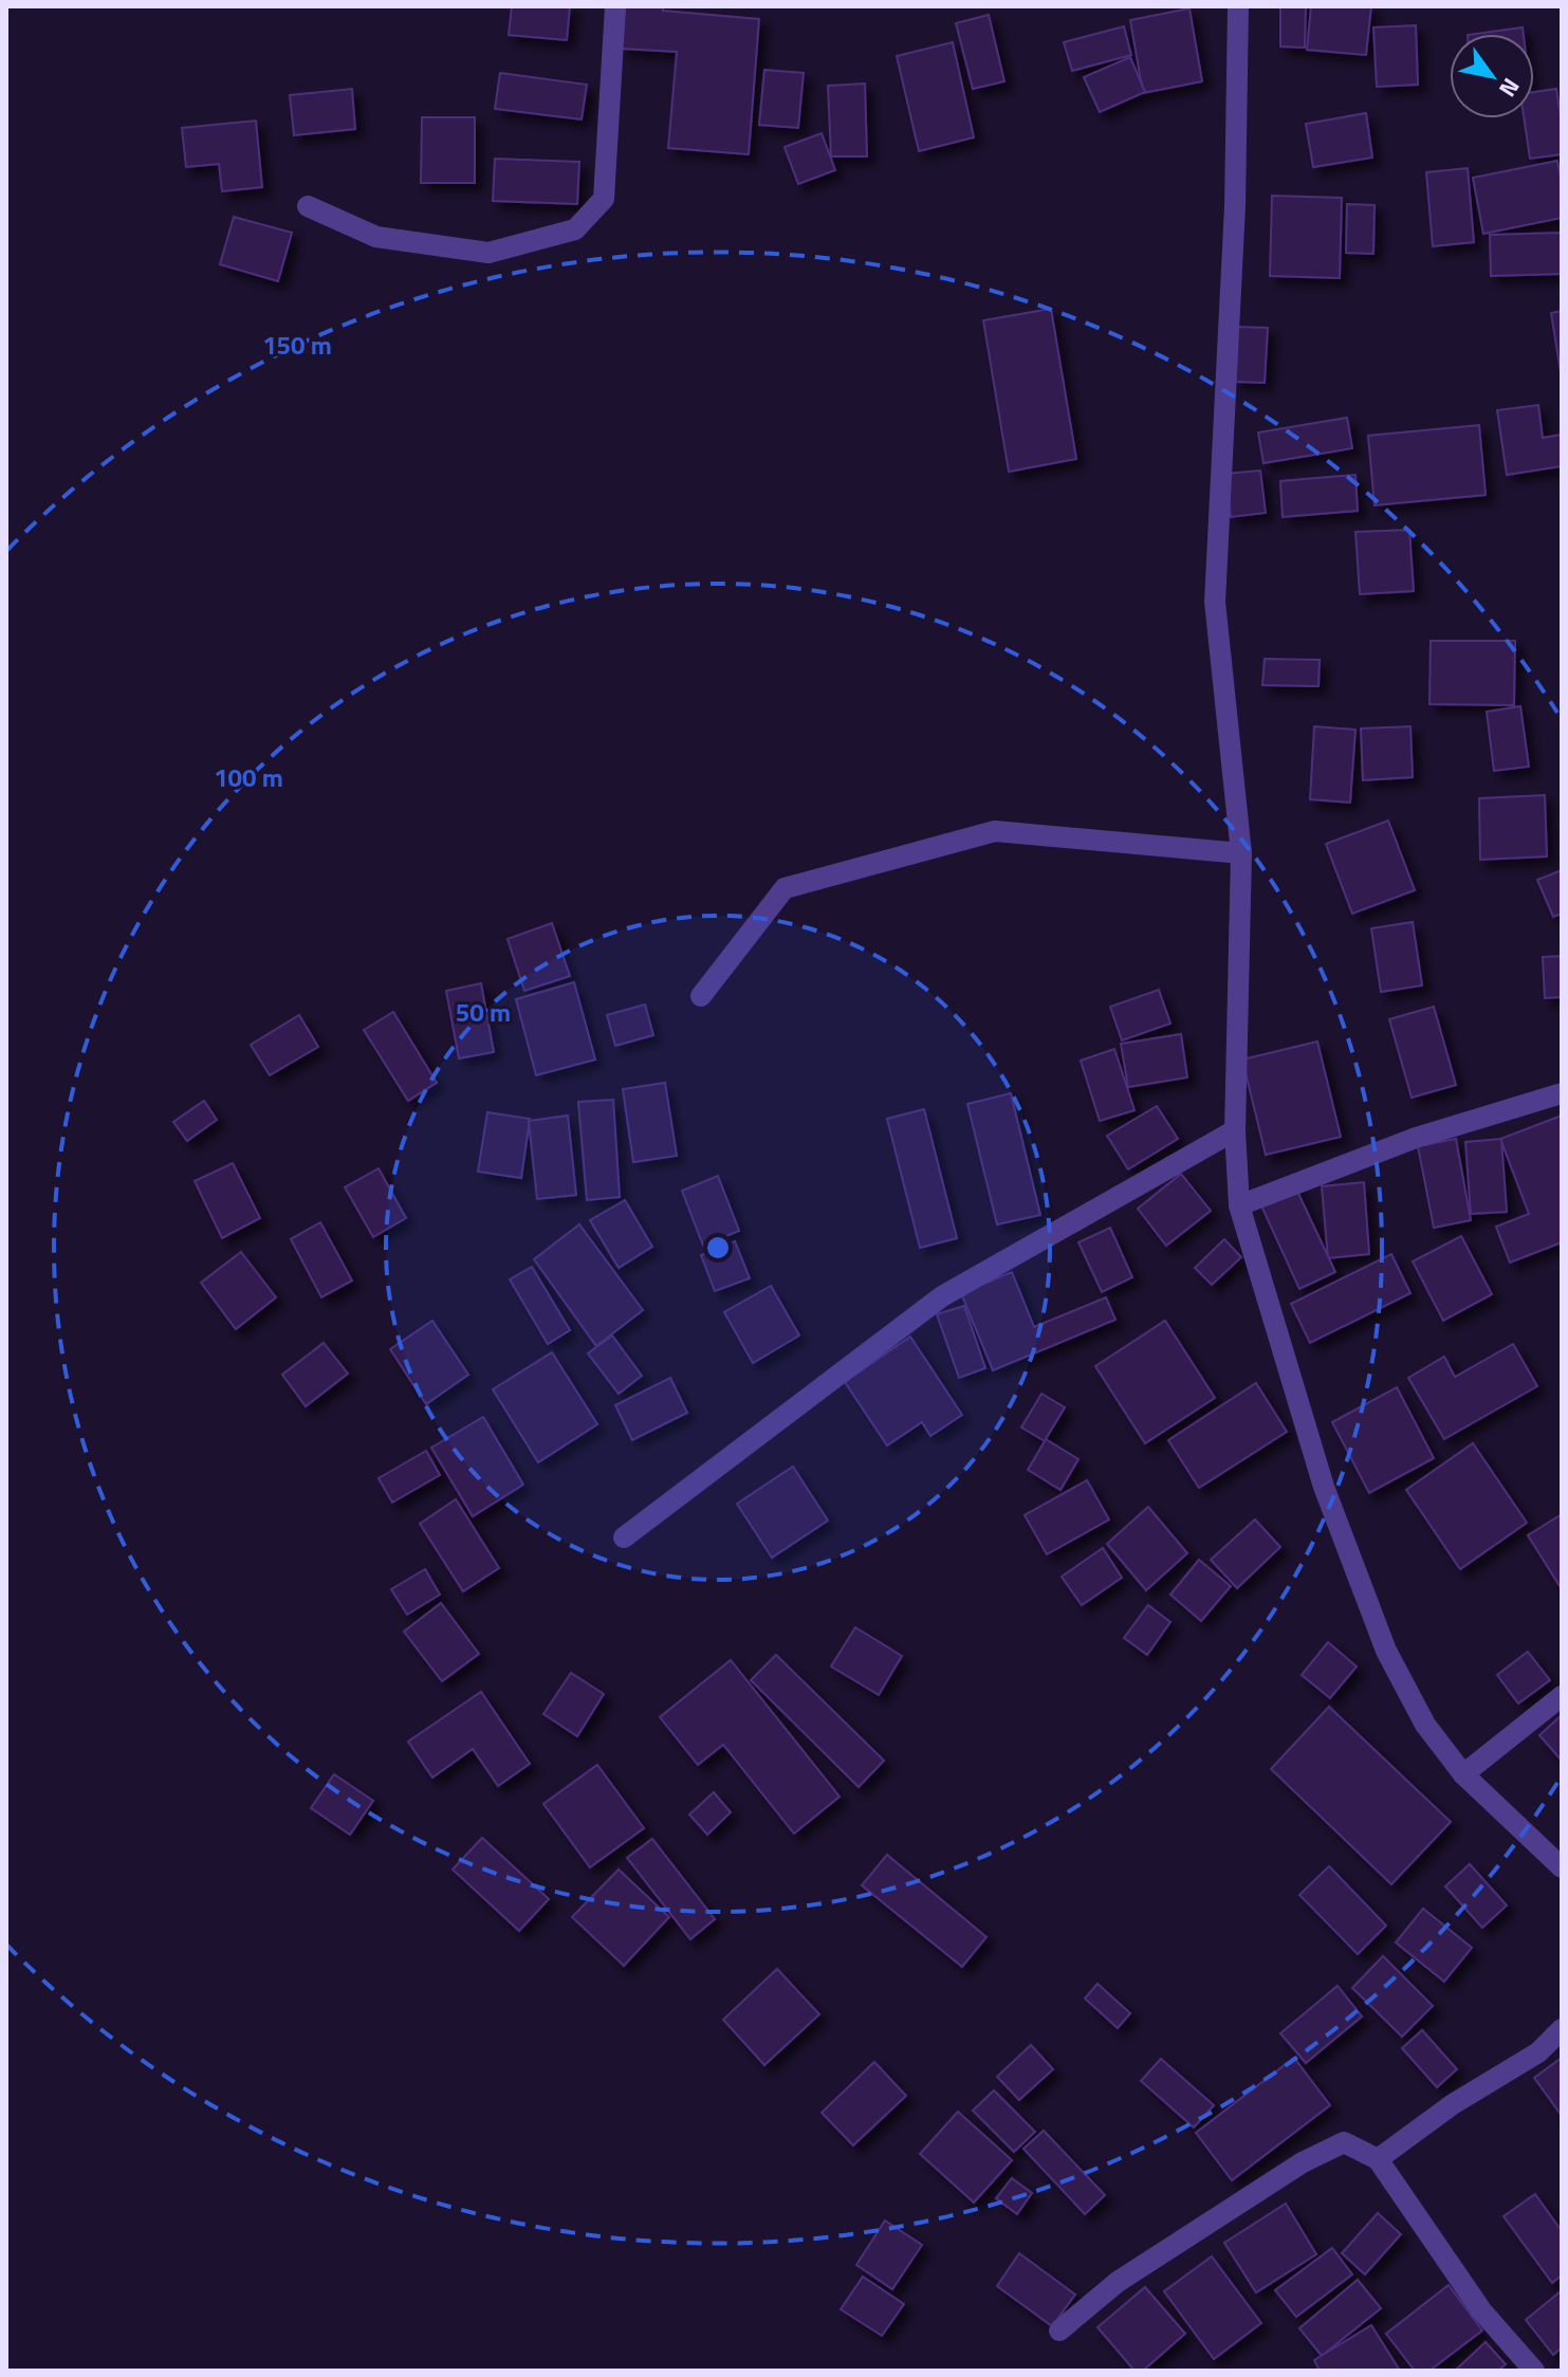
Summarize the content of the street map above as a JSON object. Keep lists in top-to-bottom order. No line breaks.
{"north":"bottom right","rings":["150 m","100 m","50 m"]}
